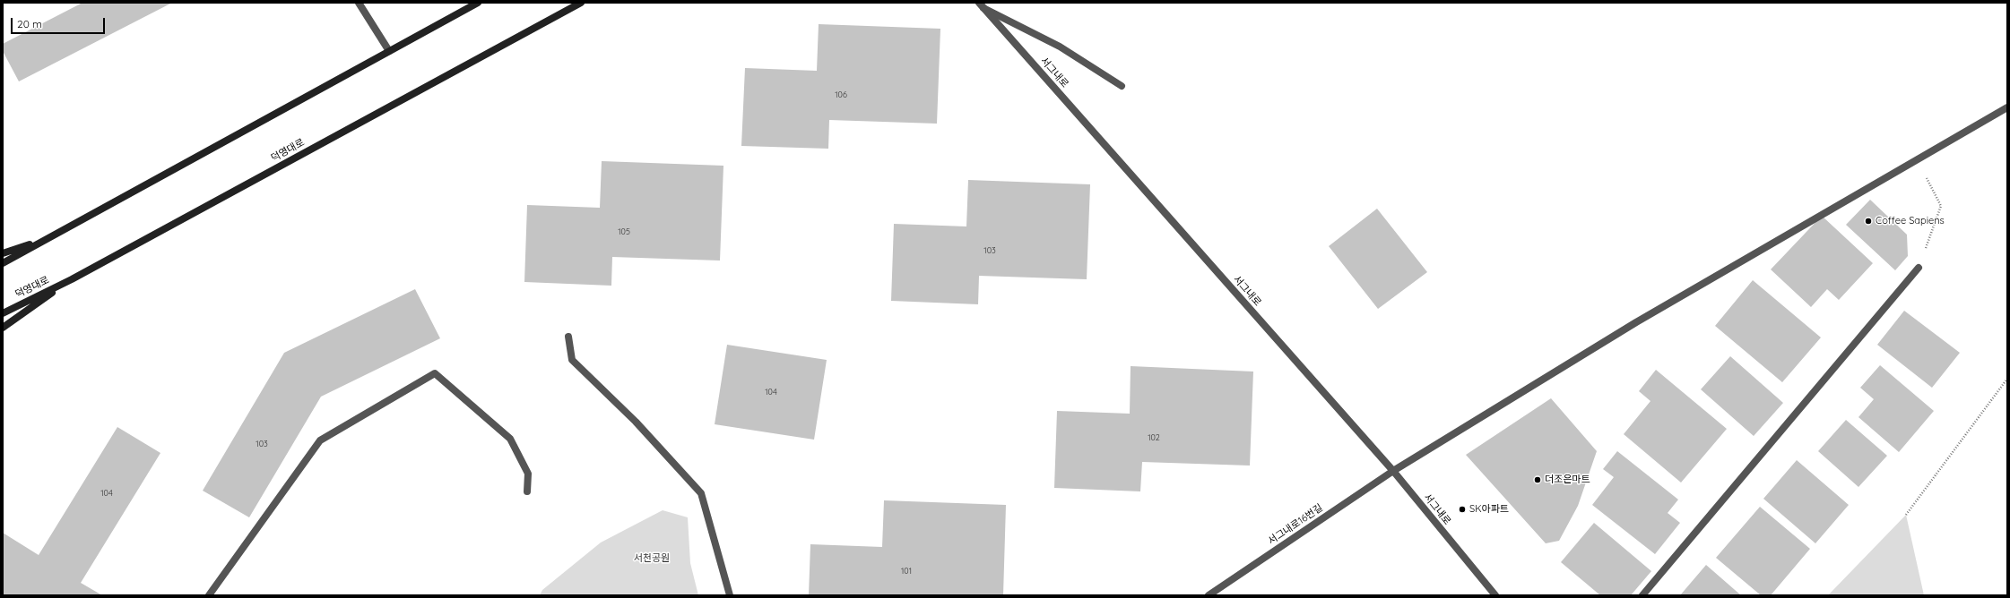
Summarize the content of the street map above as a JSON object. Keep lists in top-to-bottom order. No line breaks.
{"streets":{"main road":["덕영대로"],"street":["서그내로","서그내로16번길"]},"crossings":[["서그내로","서그내로16번길"]],"parks":["서천공원"],"places":["Coffee Sapiens","더조은마트","SK아파트"],"house_numbers":["106","105","103","104","102","103","104","101"],"scale_bar":"20 m"}
